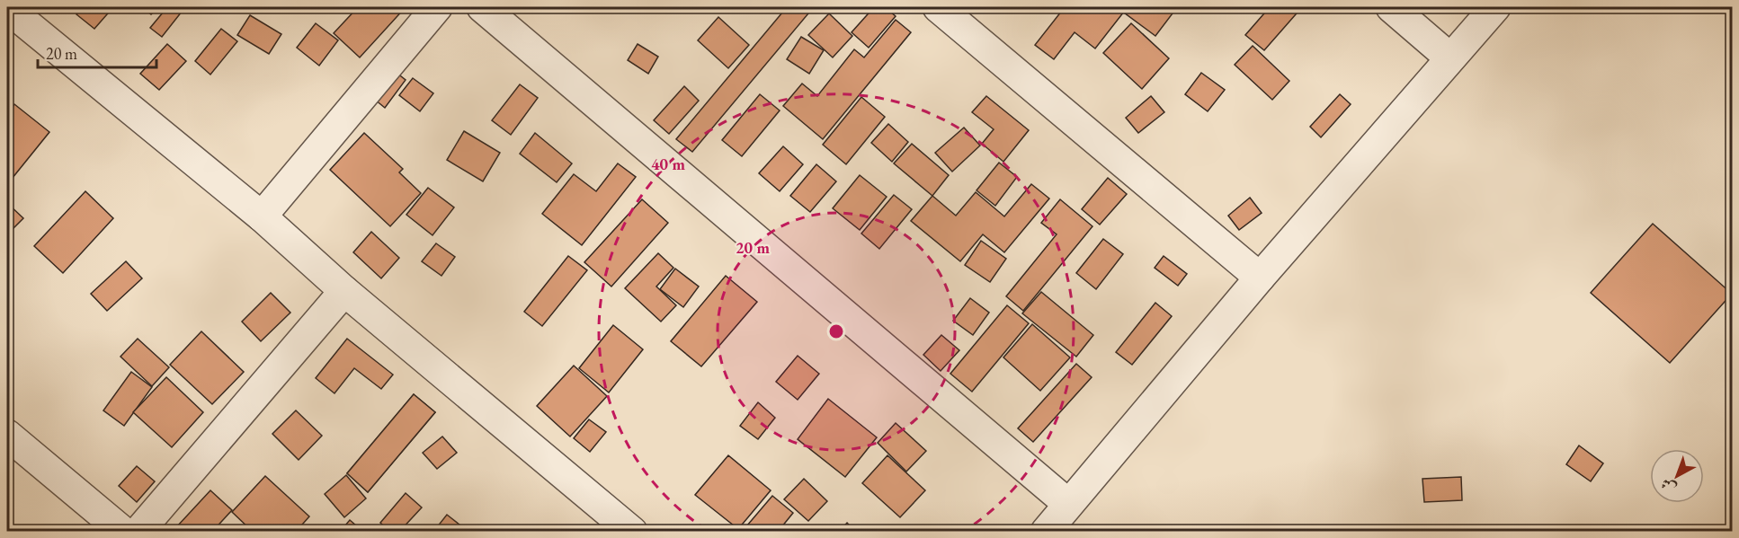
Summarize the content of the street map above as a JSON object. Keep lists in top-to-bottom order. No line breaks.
{"scale_bar":"20 m","north":"bottom left","rings":["40 m","20 m"]}
